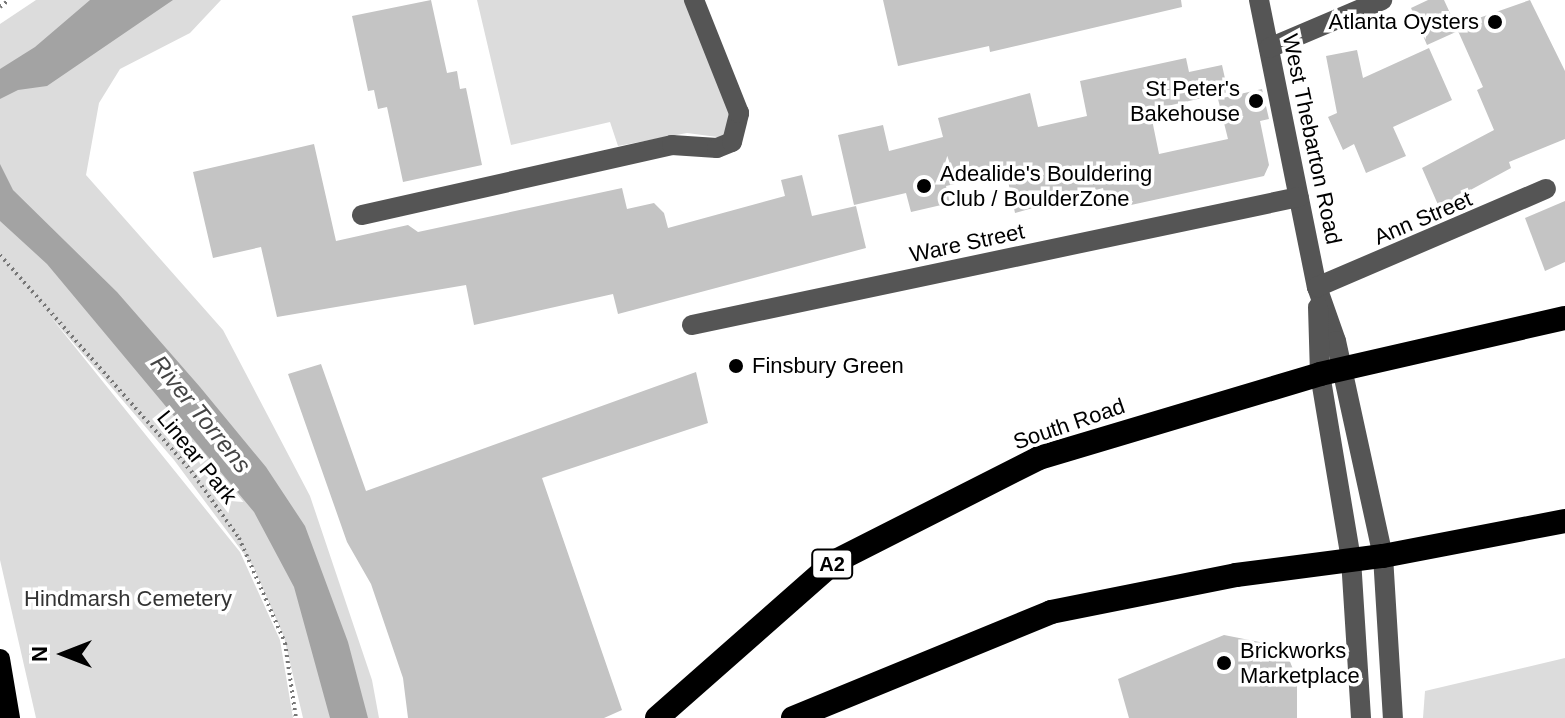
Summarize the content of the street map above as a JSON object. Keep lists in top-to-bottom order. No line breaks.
{"streets":{"highway":["South Road","A2"],"street":["West Thebarton Road","Ann Street","Ware Street"],"path":["Linear Park"]},"crossings":[["West Thebarton Road","Ann Street"],["West Thebarton Road","Ware Street"],["West Thebarton Road","South Road"]],"water":["River Torrens"],"parks":["Hindmarsh Cemetery"],"places":["Atlanta Oysters","St Peter's Bakehouse","Adealide's Bouldering Club / BoulderZone","Finsbury Green","Brickworks Marketplace"],"north":"left"}
